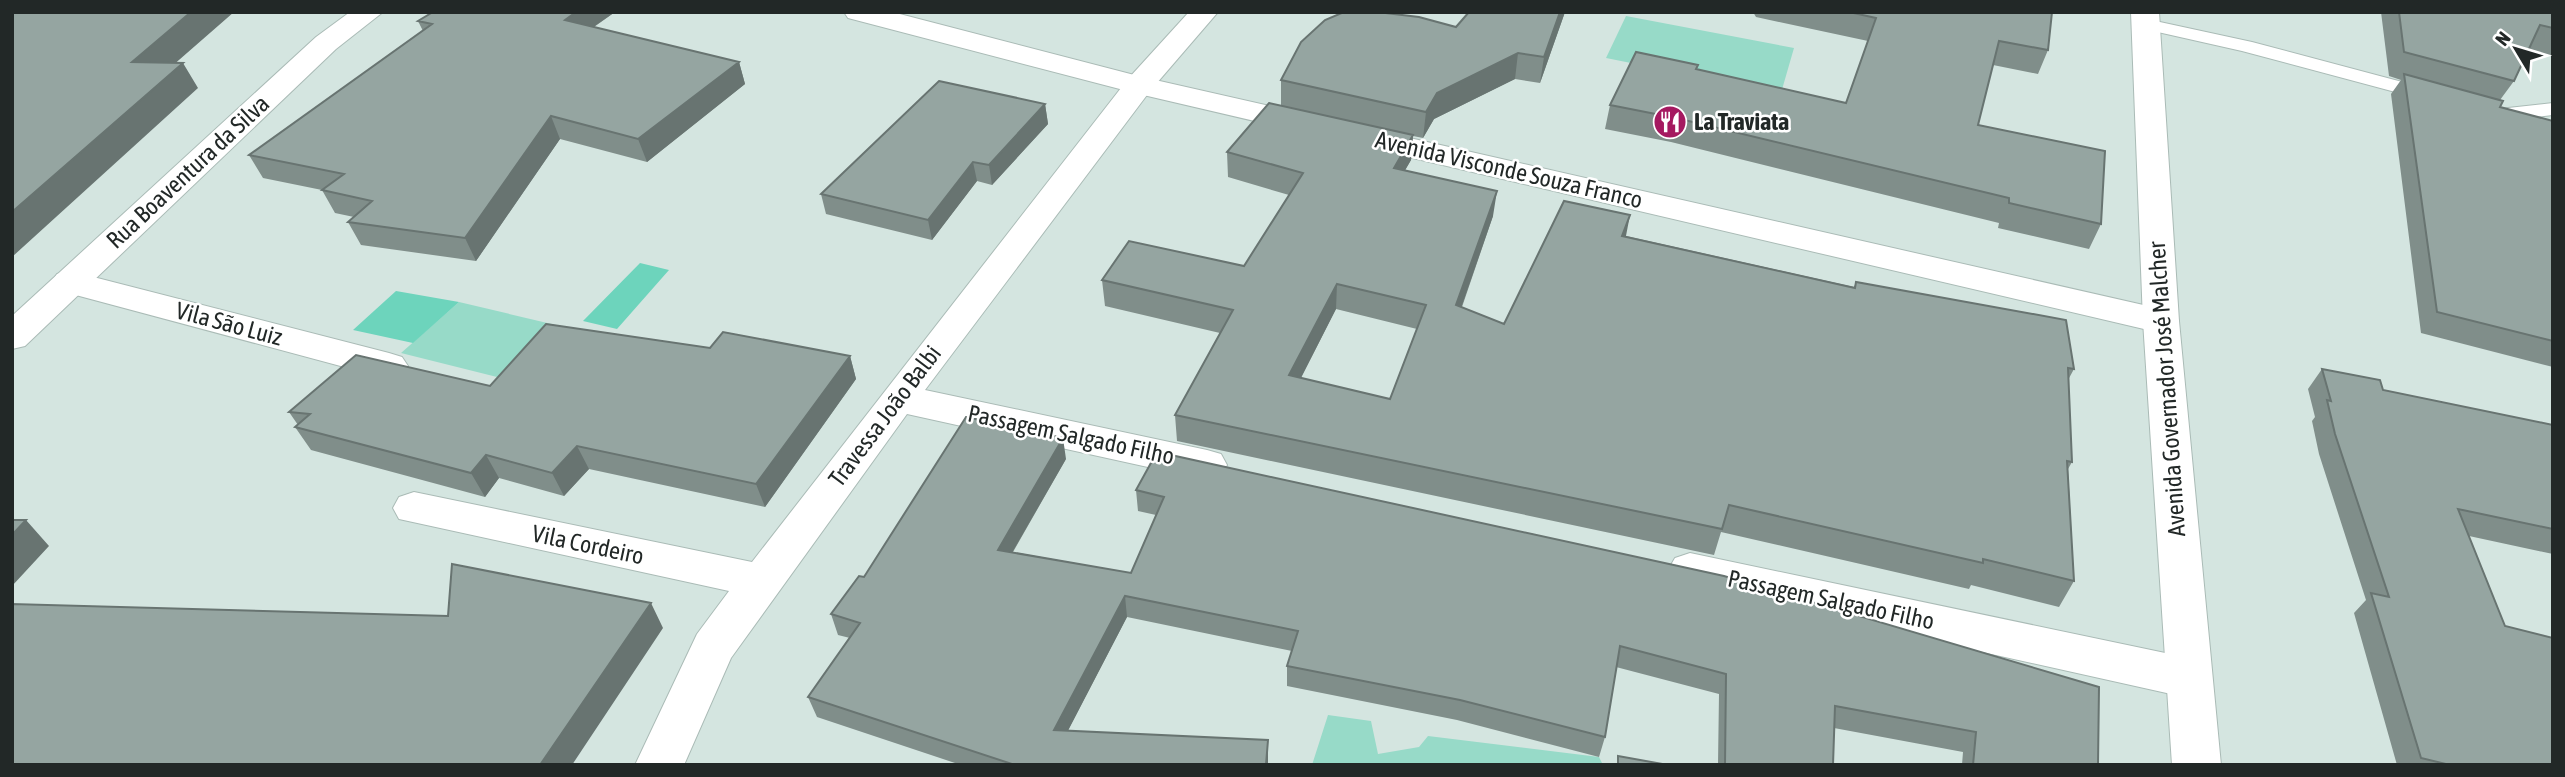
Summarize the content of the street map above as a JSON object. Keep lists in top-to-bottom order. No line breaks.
{"streets":{"street":["Avenida Visconde Souza Franco","Rua Boaventura da Silva","Vila São Luiz","Avenida Governador José Malcher","Travessa João Balbi","Passagem Salgado Filho","Vila Cordeiro"]},"crossings":[["Avenida Visconde Souza Franco","Avenida Governador José Malcher"],["Avenida Visconde Souza Franco","Travessa João Balbi"],["Rua Boaventura da Silva","Vila São Luiz"],["Avenida Governador José Malcher","Passagem Salgado Filho"],["Travessa João Balbi","Passagem Salgado Filho"],["Travessa João Balbi","Vila Cordeiro"]],"places":{"restaurant":["La Traviata"]},"north":"top left"}
